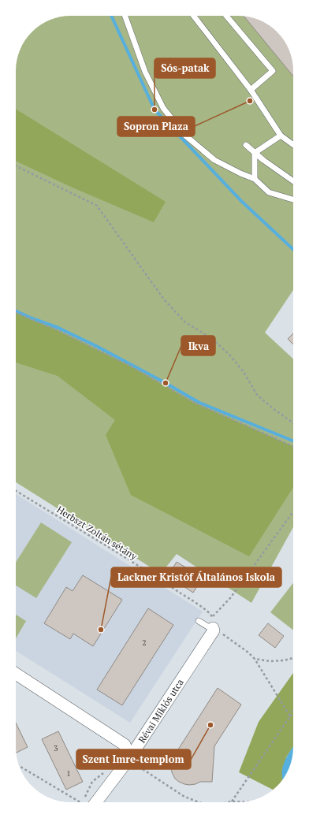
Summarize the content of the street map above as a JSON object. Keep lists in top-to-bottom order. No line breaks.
{"streets":{"street":["Révai Miklós utca"],"path":["Herbszt Zoltán sétány"]},"crossings":[["Herbszt Zoltán sétány","Révai Miklós utca"]],"places":["Sopron Plaza","Sós-patak","Ikva","Lackner Kristóf Általános Iskola","Szent Imre-templom"],"house_numbers":["2","3","1"]}
